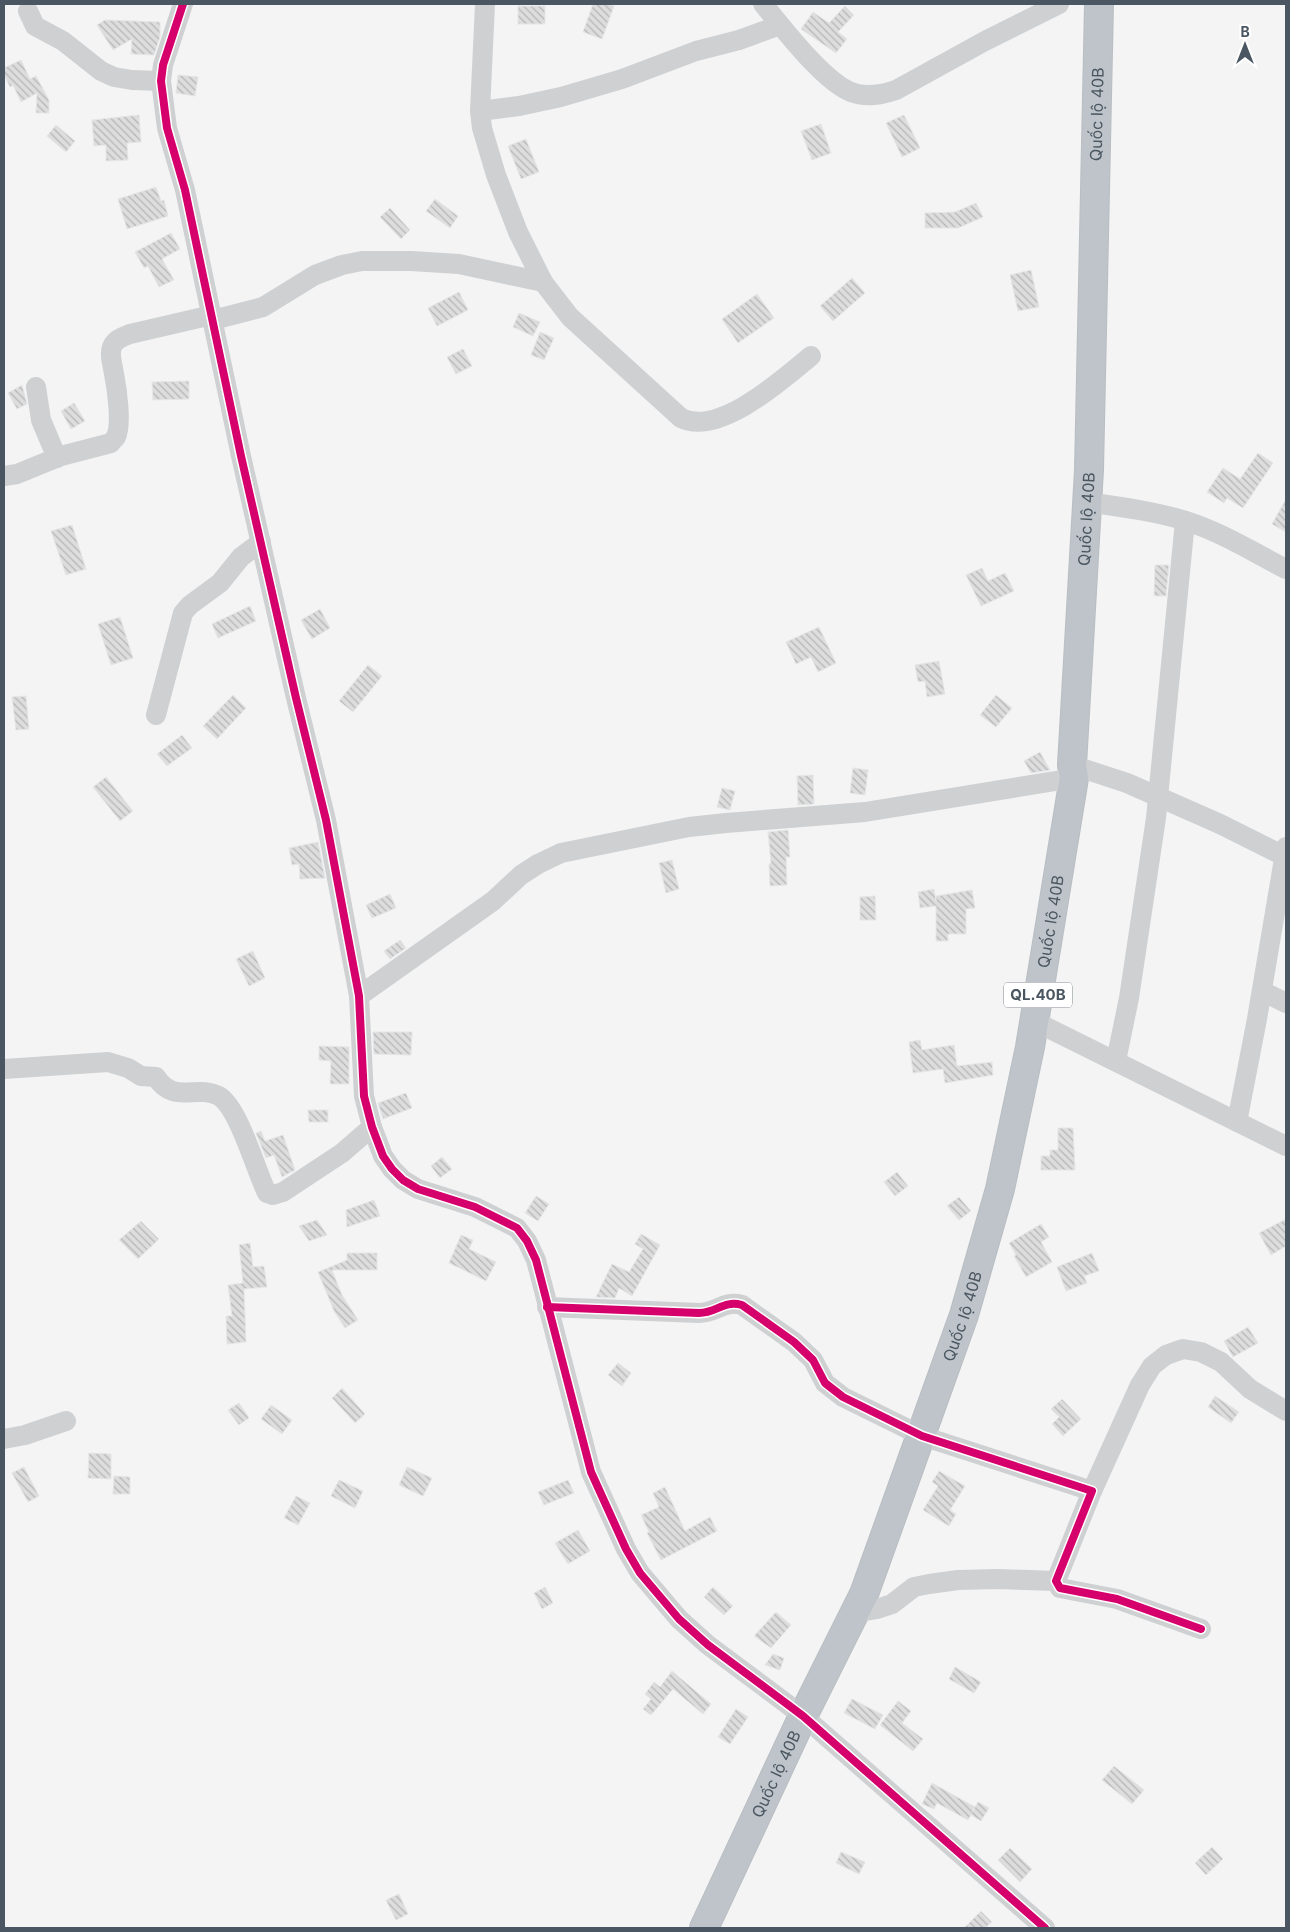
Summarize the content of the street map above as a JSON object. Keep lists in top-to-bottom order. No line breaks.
{"streets":{"highway":["Quốc lộ 40B","QL.40B"]},"north":"top"}
